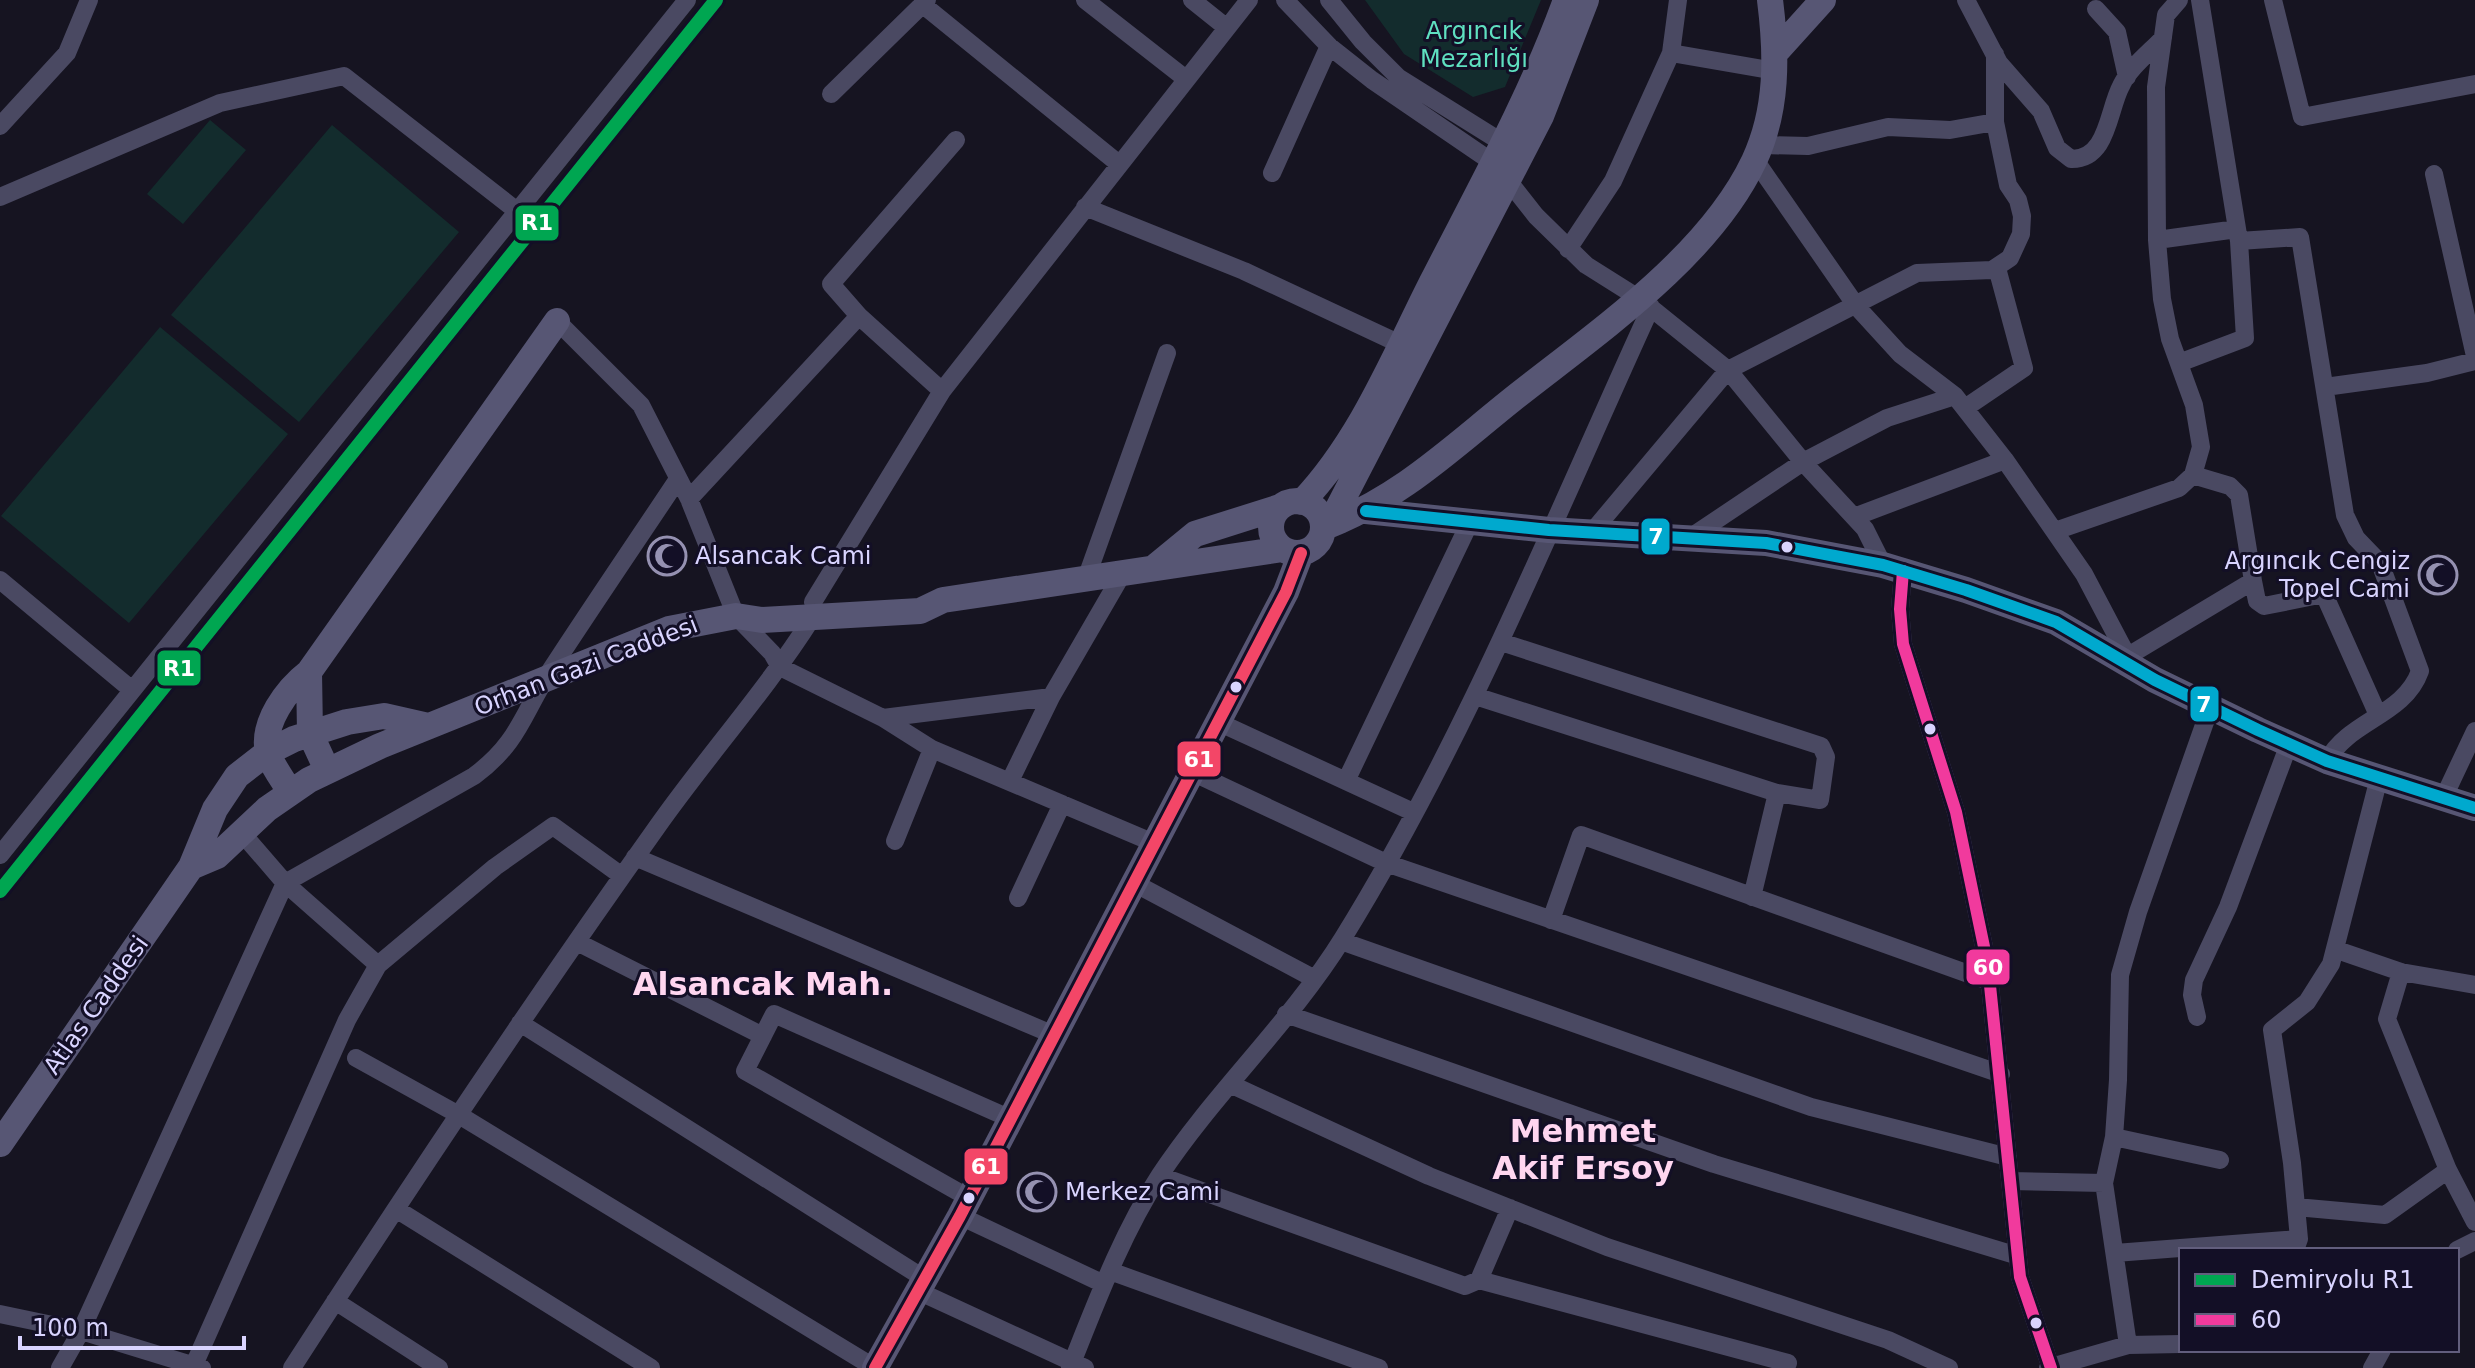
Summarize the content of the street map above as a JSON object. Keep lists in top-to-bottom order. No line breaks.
{"streets":{"street":["Orhan Gazi Caddesi","Atlas Caddesi"]},"crossings":[["Orhan Gazi Caddesi","Atlas Caddesi"]],"districts":["Alsancak Mah.","Mehmet Akif Ersoy"],"parks":["Argıncık Mezarlığı"],"places":{"mosque":["Alsancak Cami","Argıncık Cengiz Topel Cami","Merkez Cami"]},"lines":["rail line R1","transit line 7","transit line 61","transit line 60"],"legend":["Demiryolu R1","60"],"scale_bar":"100 m"}
